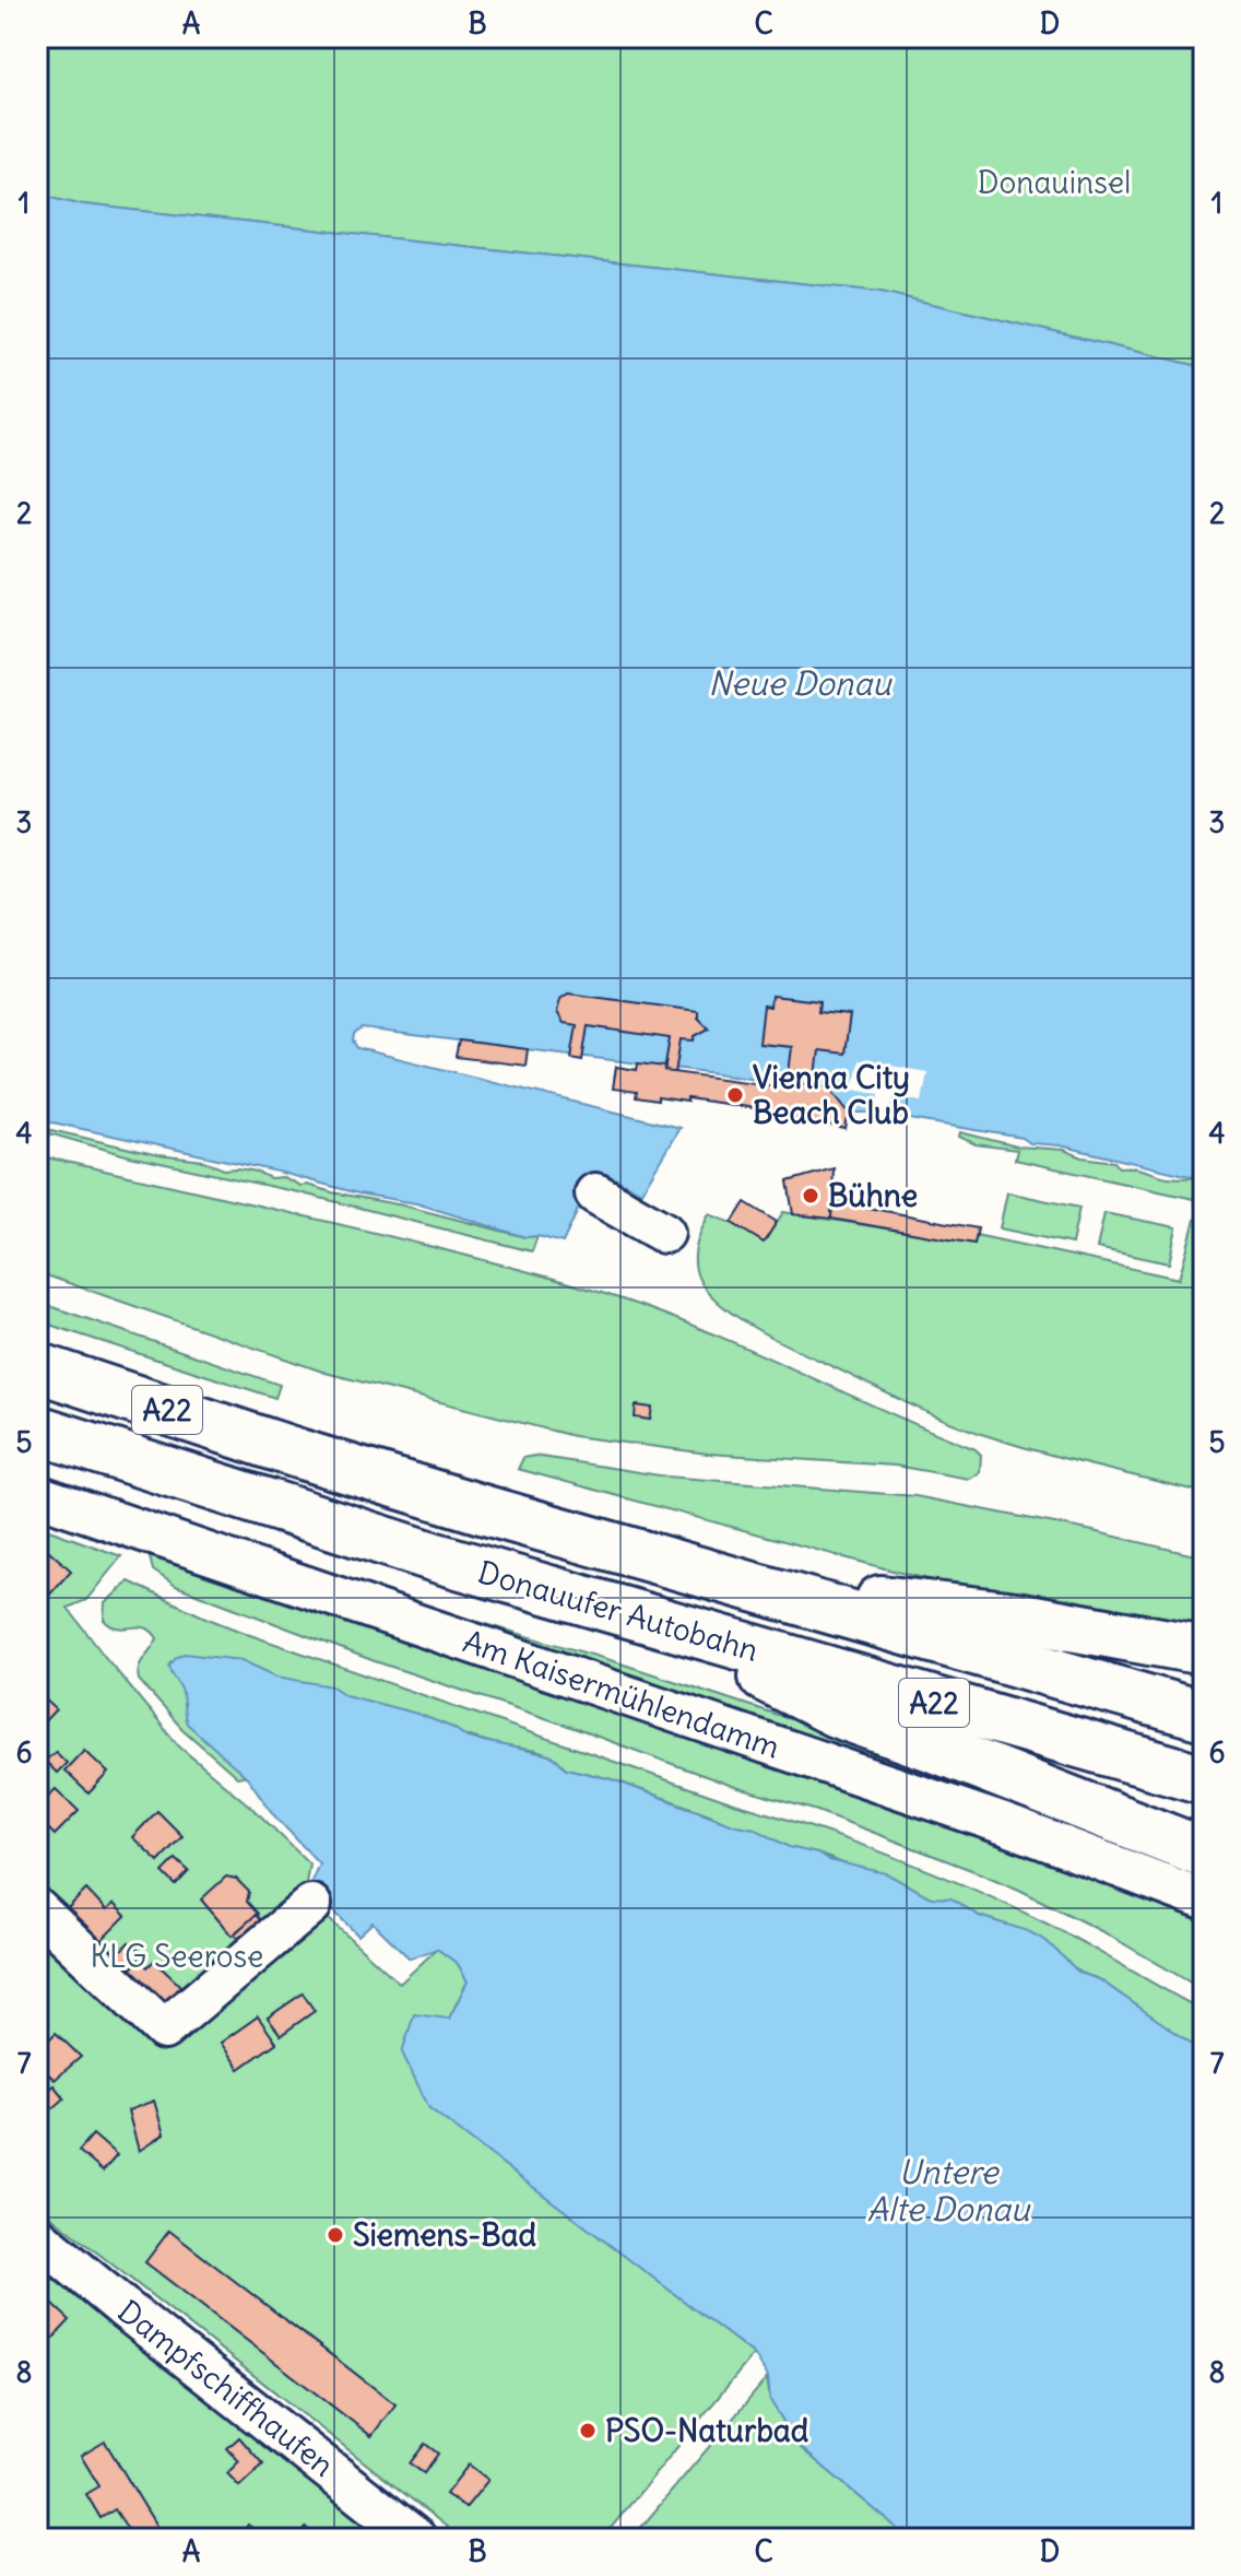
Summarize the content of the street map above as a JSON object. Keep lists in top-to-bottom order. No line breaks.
{"streets":{"highway":["A22","Donauufer Autobahn"],"street":["Am Kaisermühlendamm","Dampfschiffhaufen"]},"water":["Neue Donau","Untere Alte Donau"],"parks":["Donauinsel","KLG Seerose"],"places":["Vienna City Beach Club","Bühne","Siemens-Bad","PSO-Naturbad"],"grid":{"columns":["A","B","C","D"],"rows":["1","2","3","4","5","6","7","8"]}}
